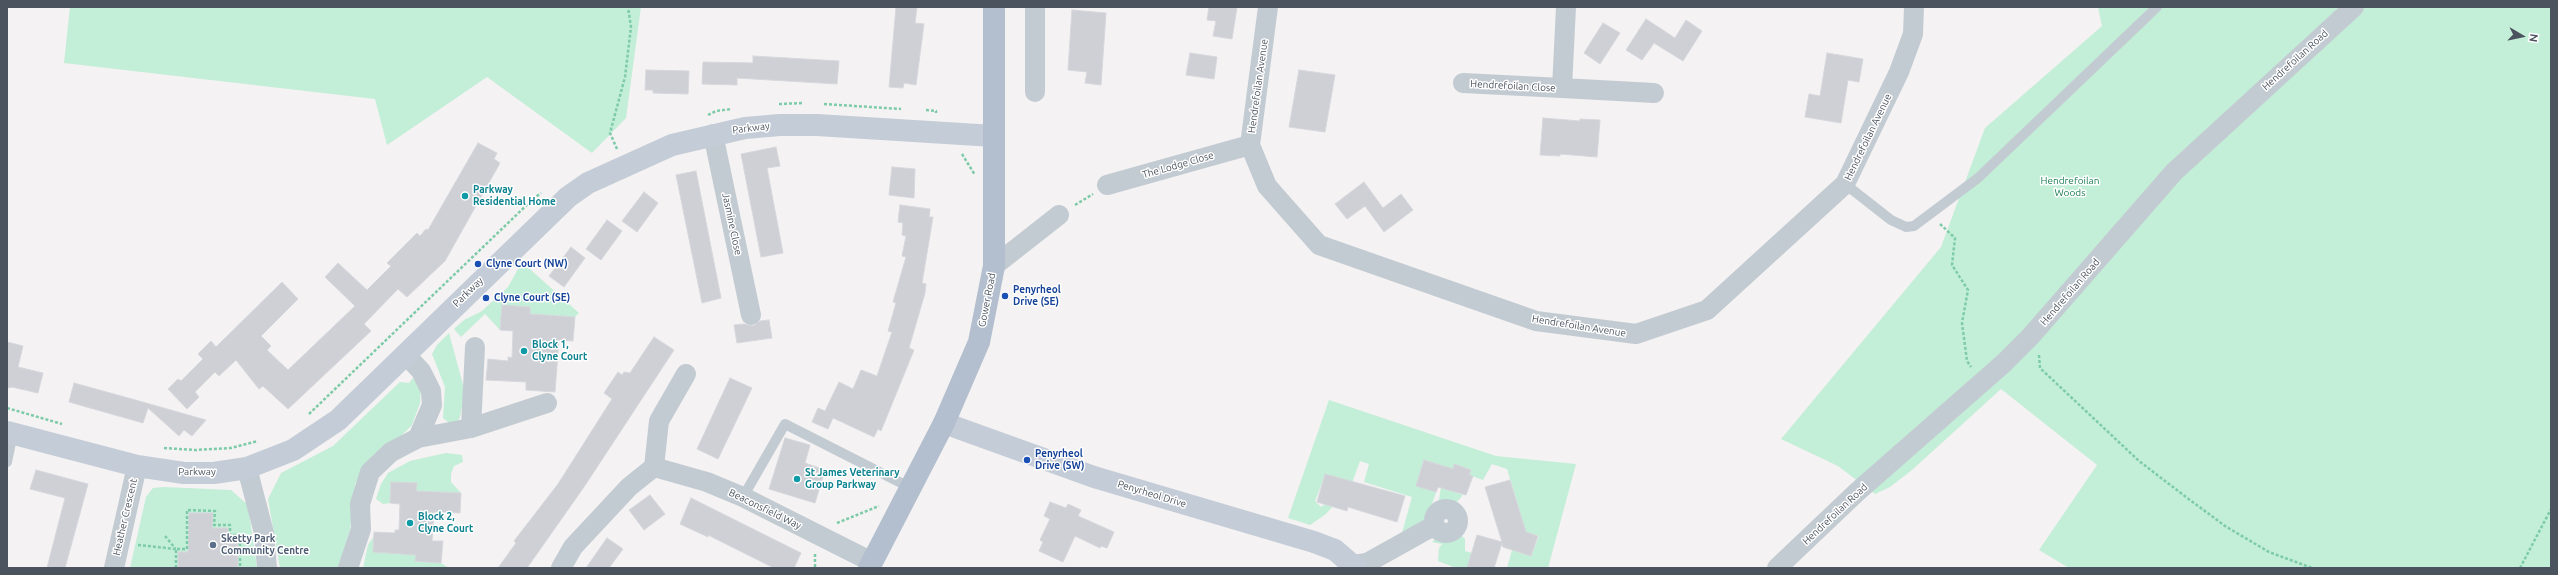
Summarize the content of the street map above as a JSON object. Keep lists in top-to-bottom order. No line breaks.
{"streets":{"main road":["Gower Road"],"street":["Hendrefoilan Road","Hendrefoilan Avenue","Hendrefoilan Close","Parkway","The Lodge Close","Jasmine Close","Penyrheol Drive","Beaconsfield Way","Heather Crescent"]},"crossings":[["Hendrefoilan Avenue","The Lodge Close"],["Parkway","Jasmine Close"],["Parkway","Gower Road"],["Parkway","Heather Crescent"],["Gower Road","Penyrheol Drive"],["Gower Road","Beaconsfield Way"]],"parks":["Hendrefoilan Woods"],"places":["Parkway Residential Home","Clyne Court (NW)","Penyrheol Drive (SE)","Clyne Court (SE)","Block 1, Clyne Court","Penyrheol Drive (SW)","St James Veterinary Group Parkway","Block 2, Clyne Court","Sketty Park Community Centre"],"north":"right"}
